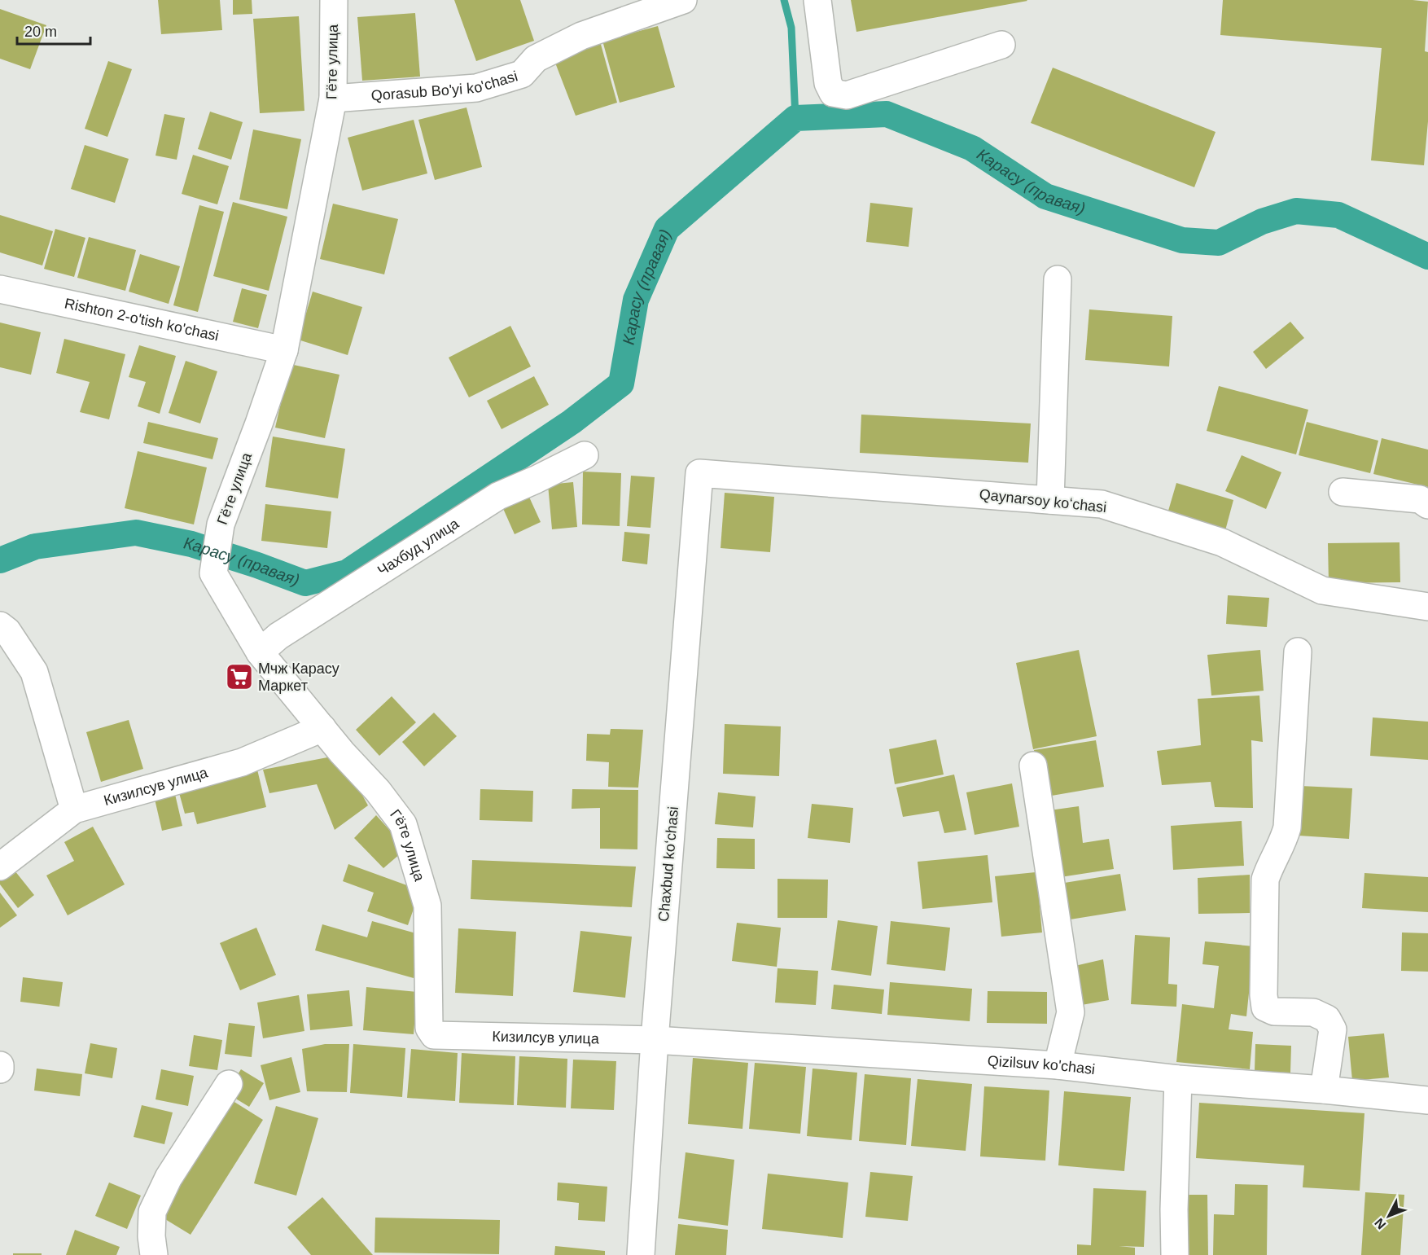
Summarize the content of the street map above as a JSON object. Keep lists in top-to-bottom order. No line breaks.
{"streets":{"street":["Гёте улица","Qorasub Bo'yi ko'chasi","Rishton 2-o'tish ko'chasi","Qaynarsoy koʻchasi","Чахбуд улица","Кизилсув улица","Chaxbud koʻchasi","Qizilsuv ko'chasi"]},"crossings":[["Гёте улица","Qorasub Bo'yi ko'chasi"],["Гёте улица","Rishton 2-o'tish ko'chasi"],["Гёте улица","Чахбуд улица"],["Гёте улица","Кизилсув улица"],["Qaynarsoy koʻchasi","Chaxbud koʻchasi"],["Кизилсув улица","Chaxbud koʻchasi"],["Кизилсув улица","Qizilsuv ko'chasi"],["Chaxbud koʻchasi","Qizilsuv ko'chasi"]],"water":["Карасу (правая)"],"places":{"supermarket":["Мчж Карасу Маркет"]},"scale_bar":"20 m","north":"bottom left"}
